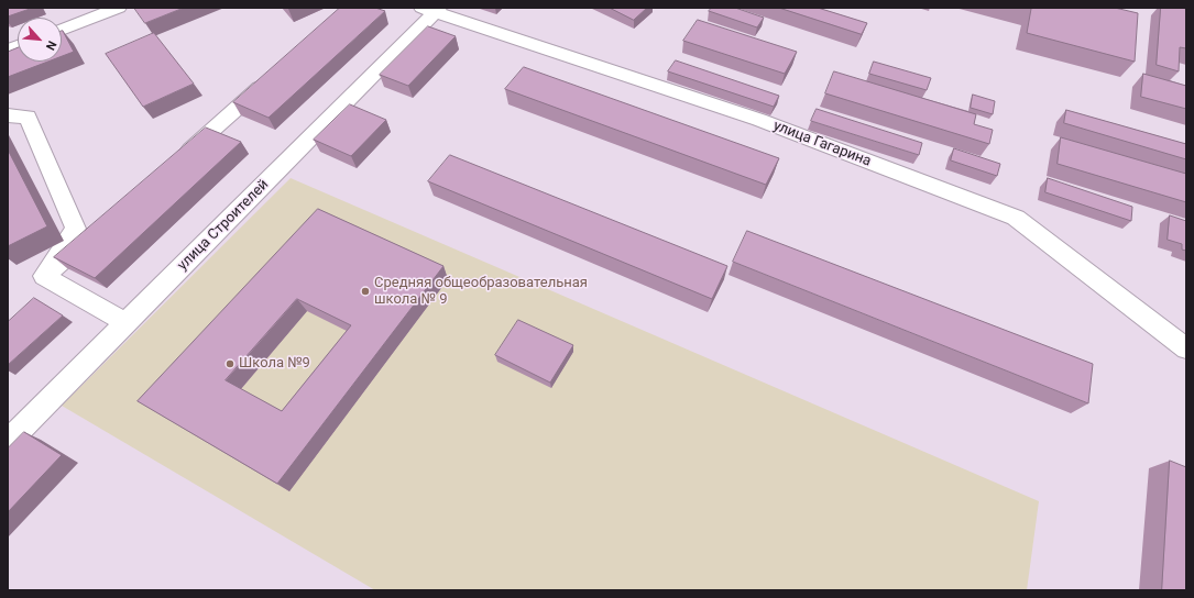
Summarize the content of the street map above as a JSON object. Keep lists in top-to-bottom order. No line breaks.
{"streets":{"street":["улица Гагарина","улица Строителей"]},"crossings":[["улица Гагарина","улица Строителей"]],"places":["Средняя общеобразовательная школа № 9","Школа №9"],"north":"bottom right"}
